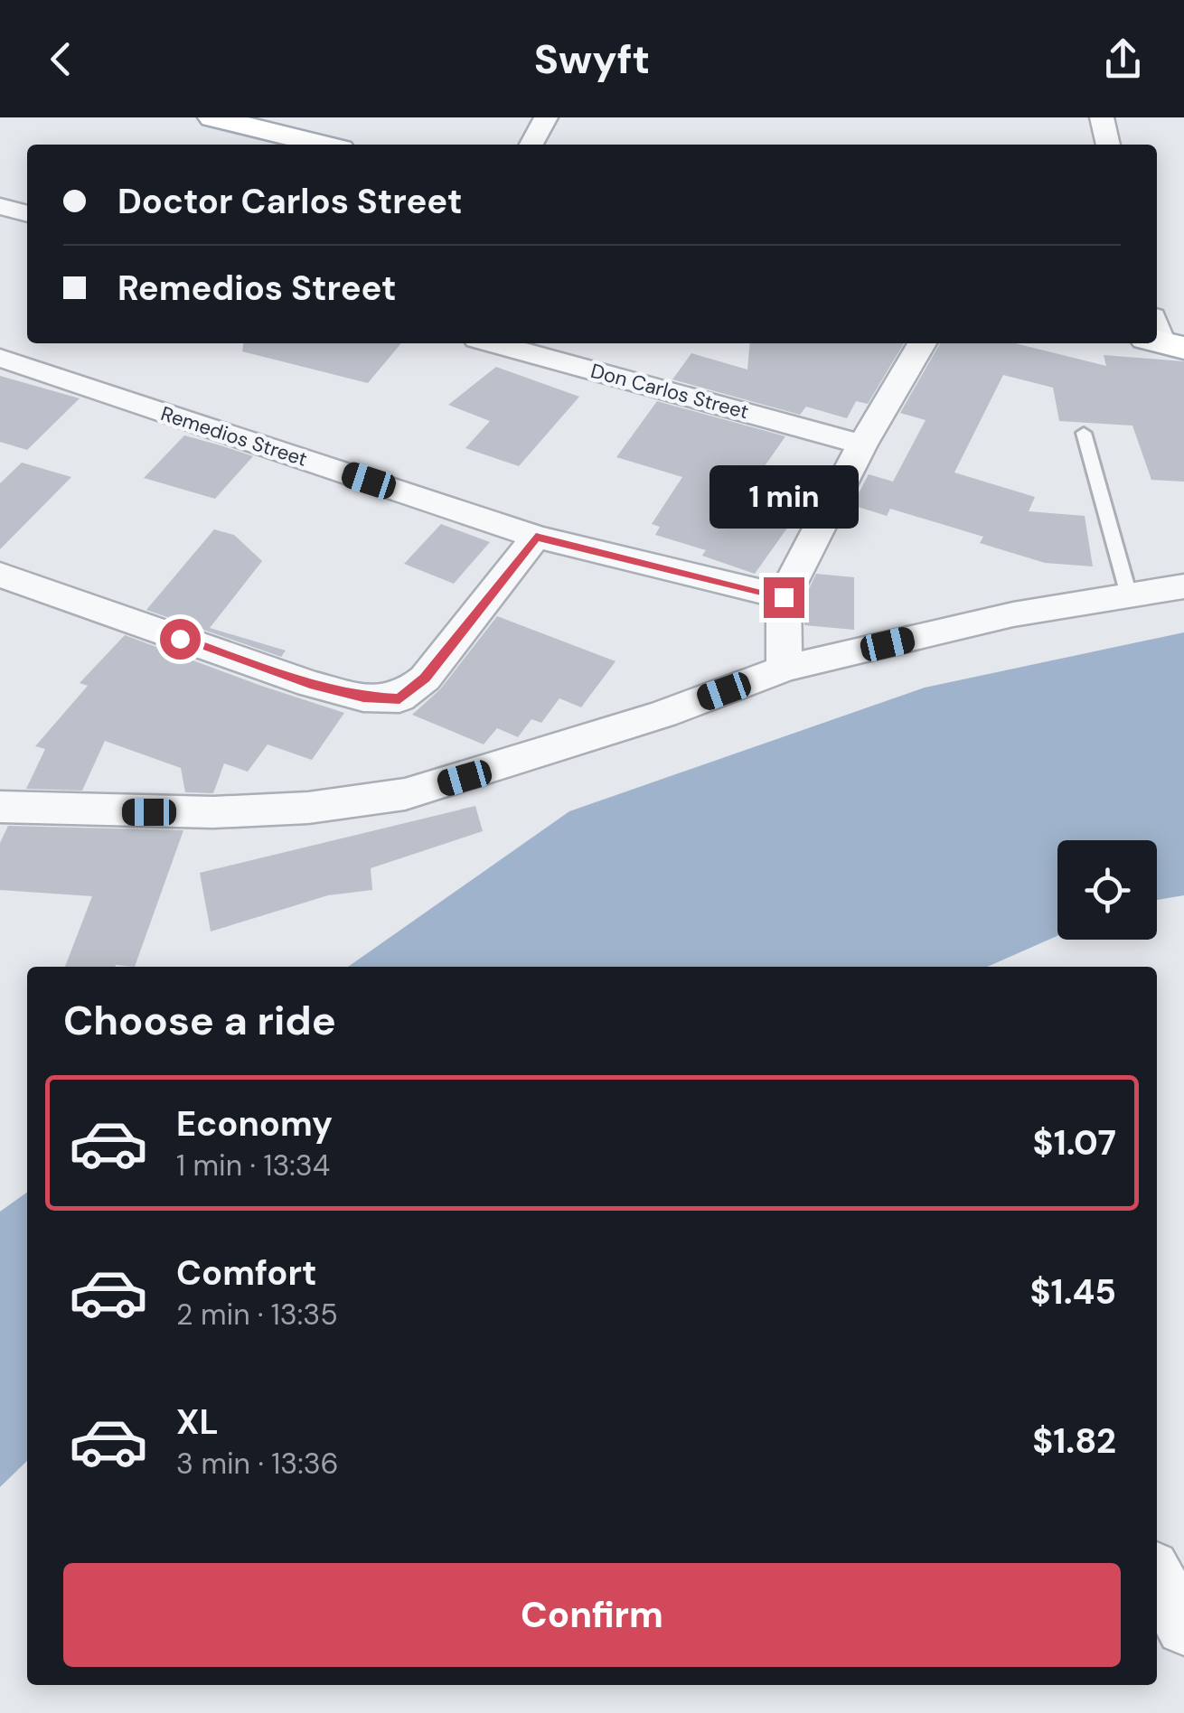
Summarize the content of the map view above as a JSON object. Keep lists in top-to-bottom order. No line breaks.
{"streets":{"street":["Don Carlos Street","Remedios Street"]},"page":{"header":"Swyft","banner":["Doctor Carlos Street","Remedios Street"],"bubble":"1 min","heading":"Choose a ride","list":[{"name":"Economy","note":"1 min · 13:34","value":"$1.07"},{"name":"Comfort","note":"2 min · 13:35","value":"$1.45"},{"name":"XL","note":"3 min · 13:36","value":"$1.82"}],"buttons":"Confirm"}}
